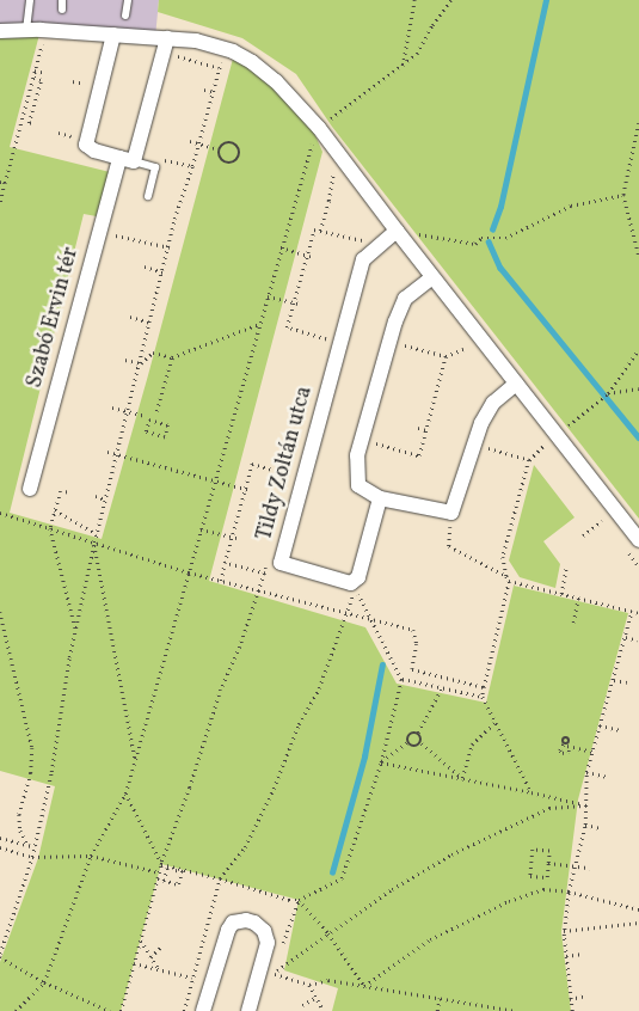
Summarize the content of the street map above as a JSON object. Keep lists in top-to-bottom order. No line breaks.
{"streets":{"street":["Szabó Ervin tér","Tildy Zoltán utca"]}}
